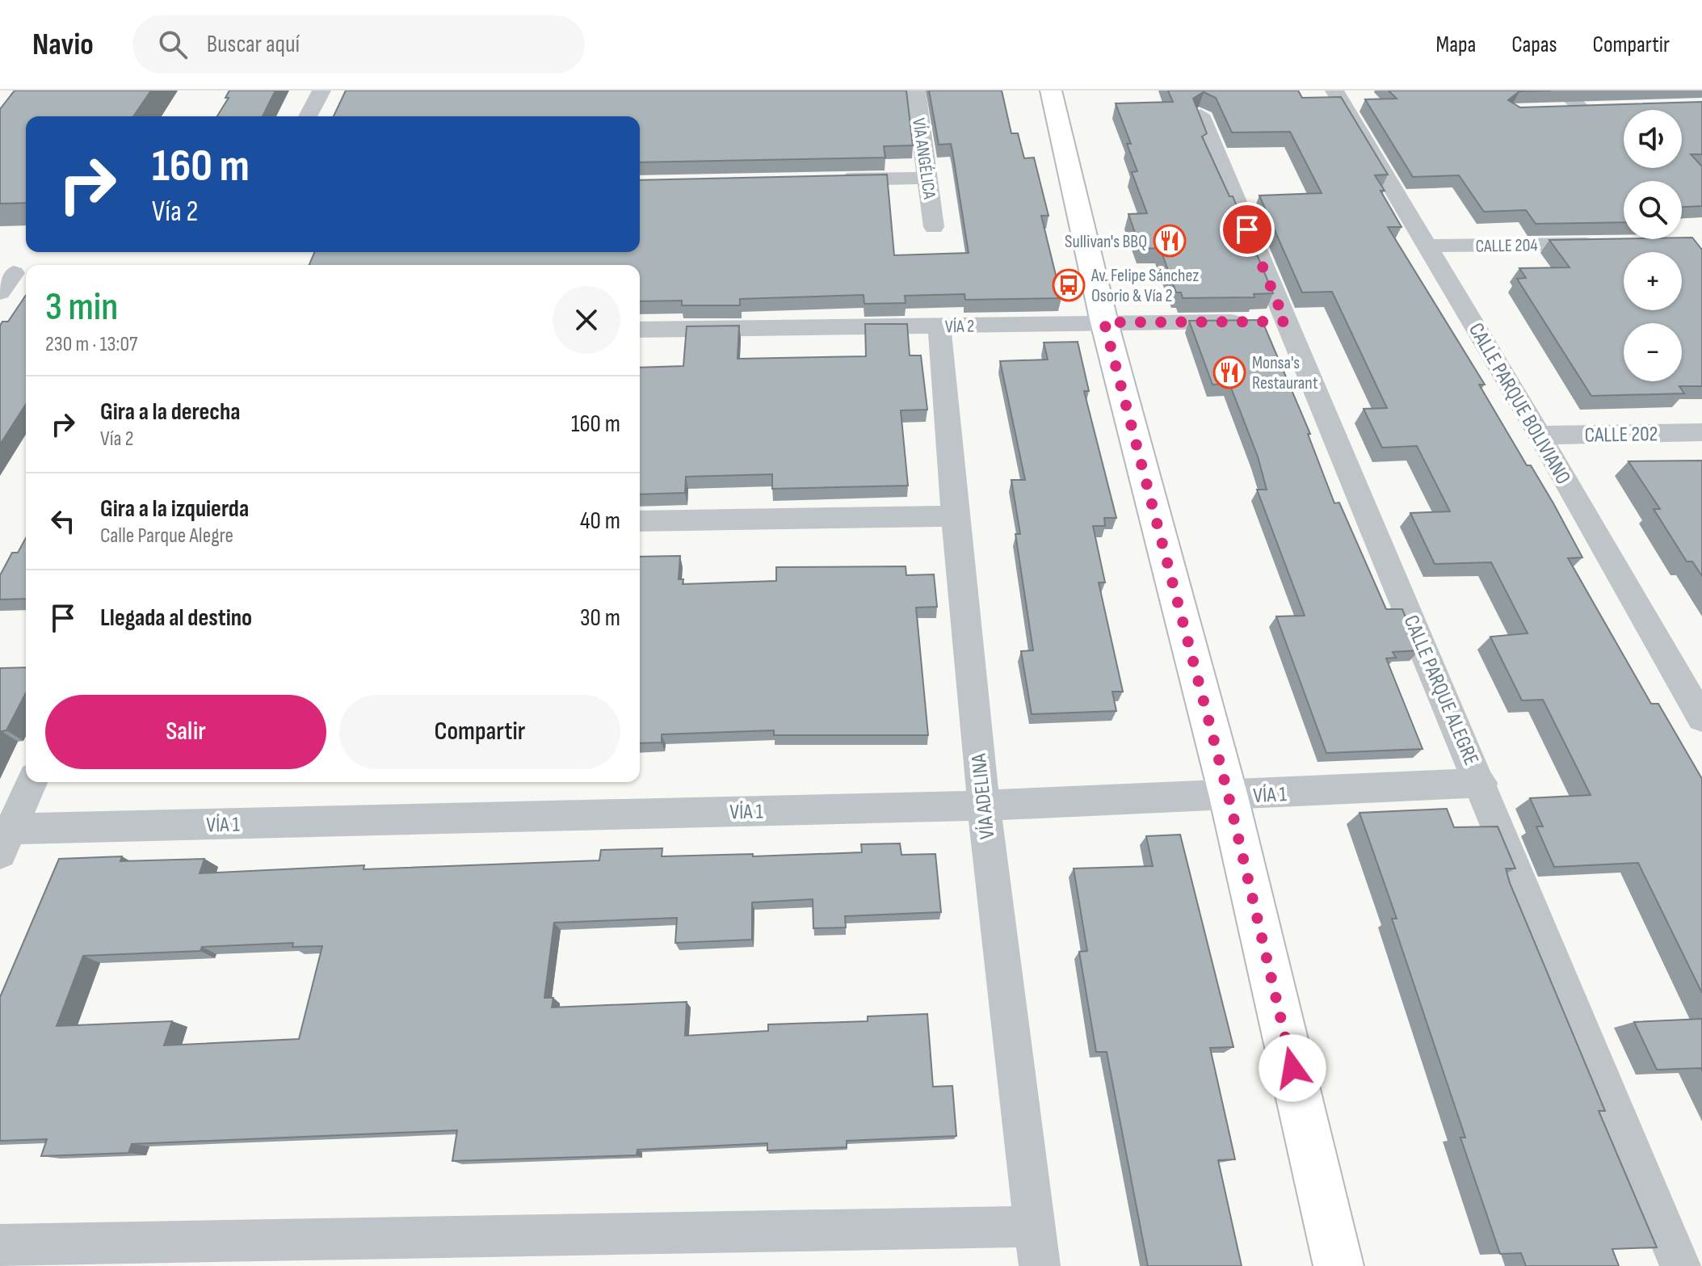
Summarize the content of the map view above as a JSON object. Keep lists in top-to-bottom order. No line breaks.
{"streets":{"street":["VÍA ANGÉLICA","CALLE 204","VÍA 2","CALLE PARQUE BOLIVIANO","CALLE 202","CALLE PARQUE ALEGRE","VÍA 1","VÍA ADELINA"]},"crossings":[["CALLE 204","CALLE PARQUE BOLIVIANO"],["VÍA 2","CALLE PARQUE ALEGRE"],["VÍA 2","VÍA ADELINA"],["CALLE PARQUE BOLIVIANO","CALLE 202"],["CALLE PARQUE ALEGRE","VÍA 1"],["VÍA 1","VÍA ADELINA"]],"places":{"restaurant":["Sullivan's BBQ","Monsa's Restaurant"],"bus stop":["Av. Felipe Sánchez Osorio & Vía 2"]},"page":{"header":"Navio","search":"Buscar aquí","nav":["Mapa","Capas","Compartir"],"map_buttons":["+","−"],"turn":["160 m","Vía 2"],"heading":["3 min","230 m · 13:07"],"list":[{"name":"Gira a la derecha","note":"Vía 2","value":"160 m"},{"name":"Gira a la izquierda","note":"Calle Parque Alegre","value":"40 m"},{"name":"Llegada al destino","value":"30 m"}],"buttons":["Salir","Compartir"]}}
